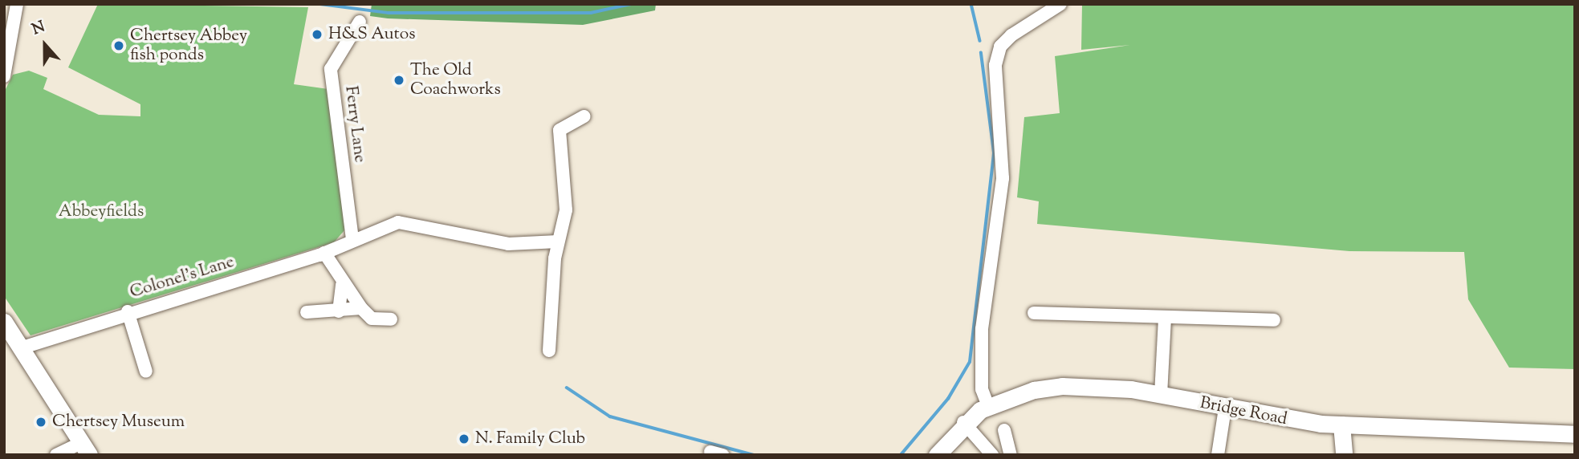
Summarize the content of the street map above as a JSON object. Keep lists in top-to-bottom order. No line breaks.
{"streets":{"main road":["Bridge Road"],"street":["Ferry Lane","Colonel's Lane"]},"crossings":[["Ferry Lane","Colonel's Lane"]],"parks":["Abbeyfields"],"places":["H&S Autos","Chertsey Abbey fish ponds","The Old Coachworks","Chertsey Museum","N. Family Club"],"north":"top"}
